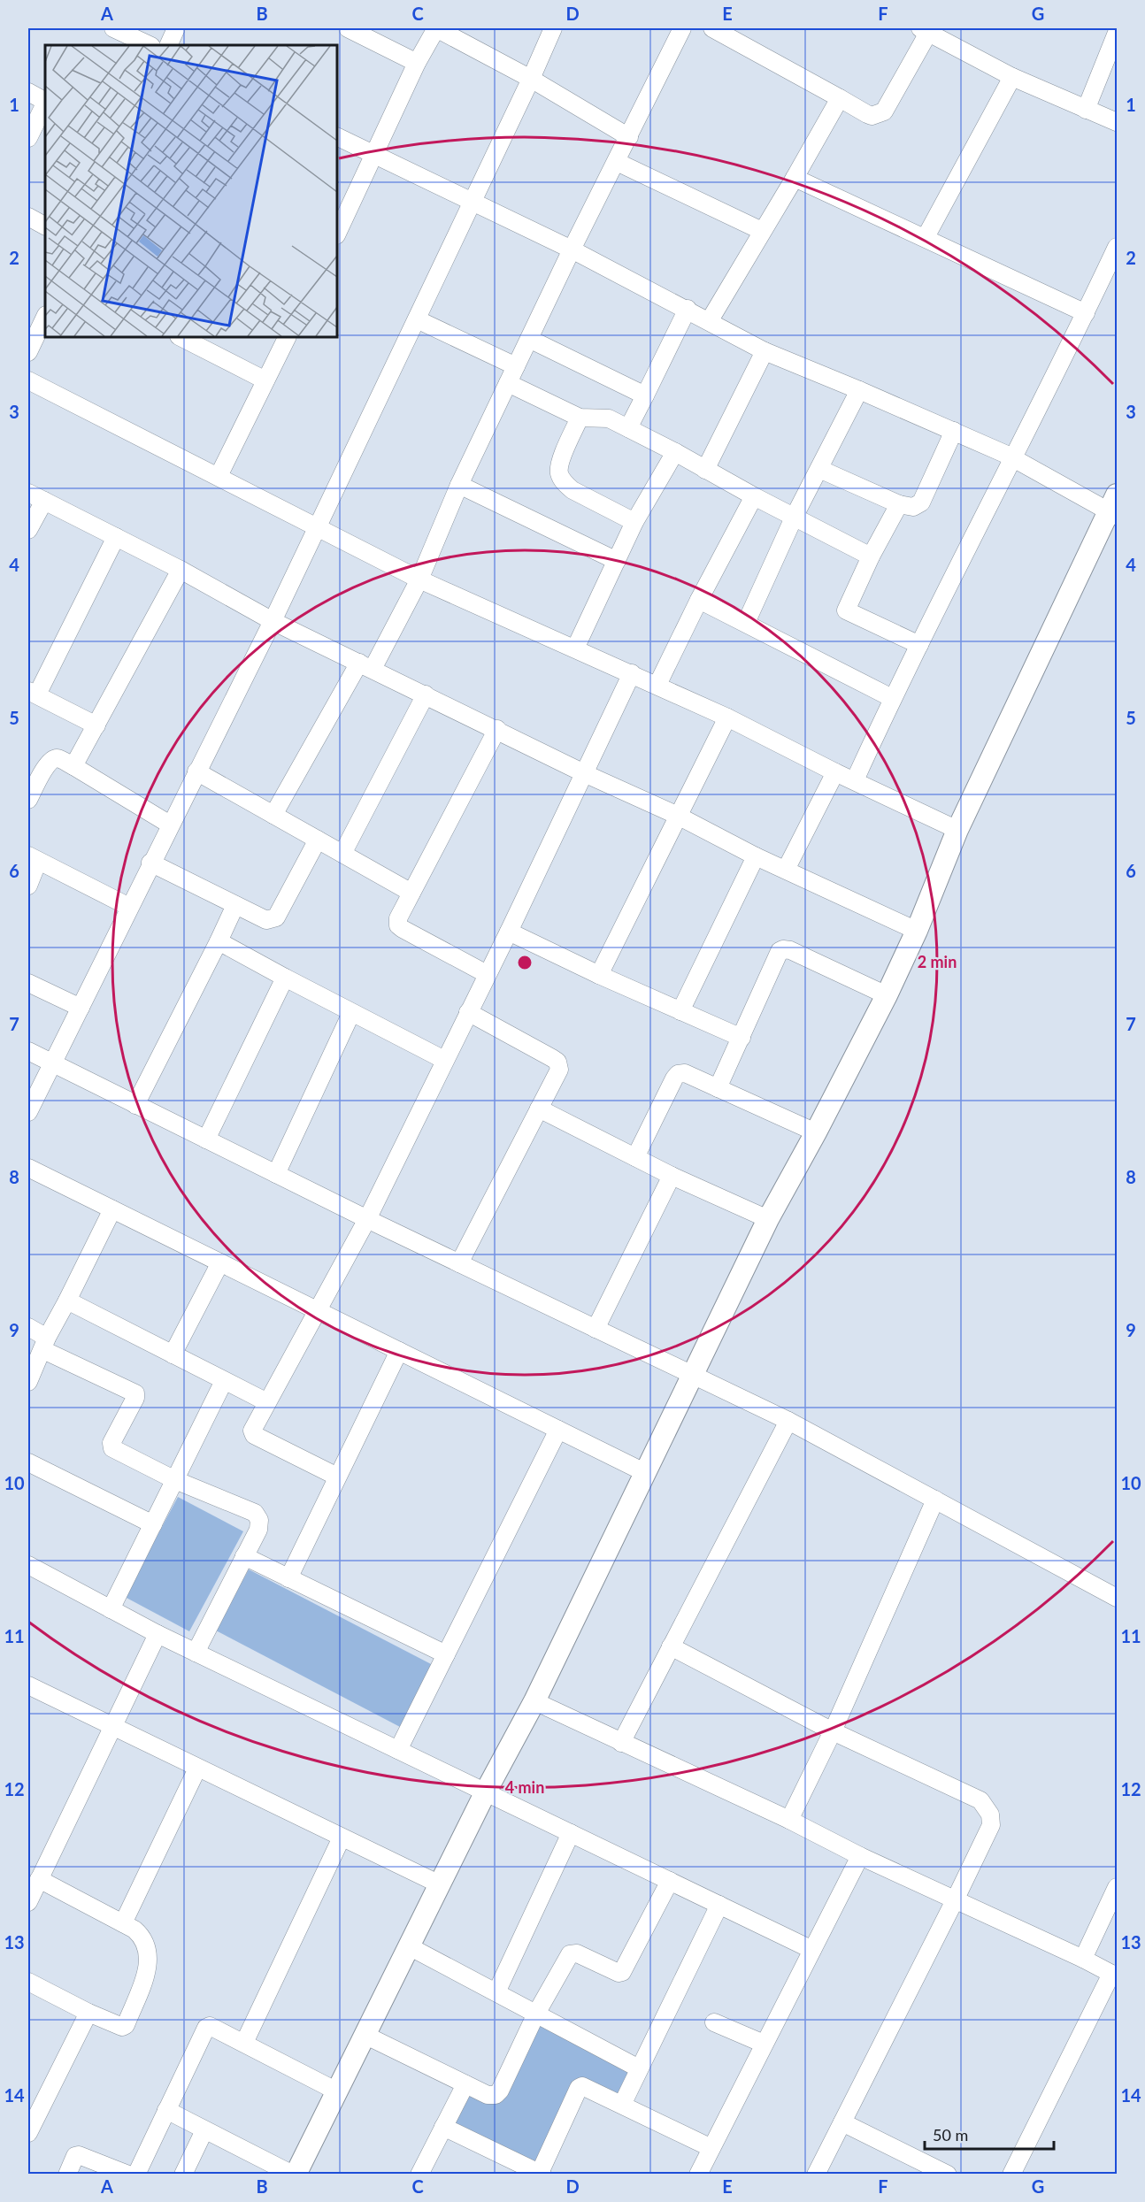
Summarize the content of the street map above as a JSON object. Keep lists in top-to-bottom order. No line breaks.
{"scale_bar":"50 m","grid":{"columns":["A","B","C","D","E","F","G"],"rows":["1","2","3","4","5","6","7","8","9","10","11","12","13","14"]},"rings":["2 min","4 min"]}
